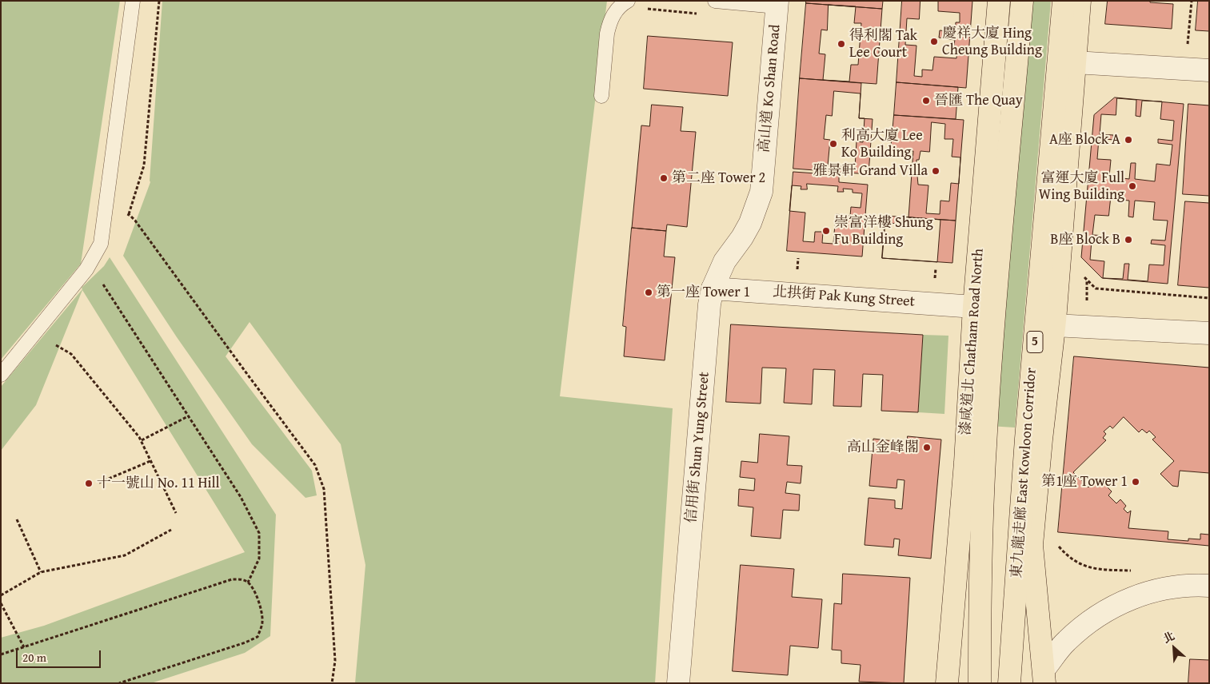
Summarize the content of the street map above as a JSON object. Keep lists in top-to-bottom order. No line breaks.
{"streets":{"main road":["漆咸道北 Chatham Road North","5","東九龍走廊 East Kowloon Corridor"],"street":["高山道 Ko Shan Road","北拱街 Pak Kung Street","信用街 Shun Yung Street"]},"crossings":[["高山道 Ko Shan Road","信用街 Shun Yung Street"],["北拱街 Pak Kung Street","漆咸道北 Chatham Road North"],["北拱街 Pak Kung Street","信用街 Shun Yung Street"]],"places":["慶祥大廈 Hing Cheung Building","得利閣 Tak Lee Court","晉匯 The Quay","A座 Block A","利高大廈 Lee Ko Building","雅景軒 Grand Villa","第二座 Tower 2","富運大廈 Full Wing Building","崇富洋樓 Shung Fu Building","B座 Block B","第一座 Tower 1","高山金峰閣","第1座 Tower 1","十一號山 No. 11 Hill"],"scale_bar":"20 m","north":"top left"}
